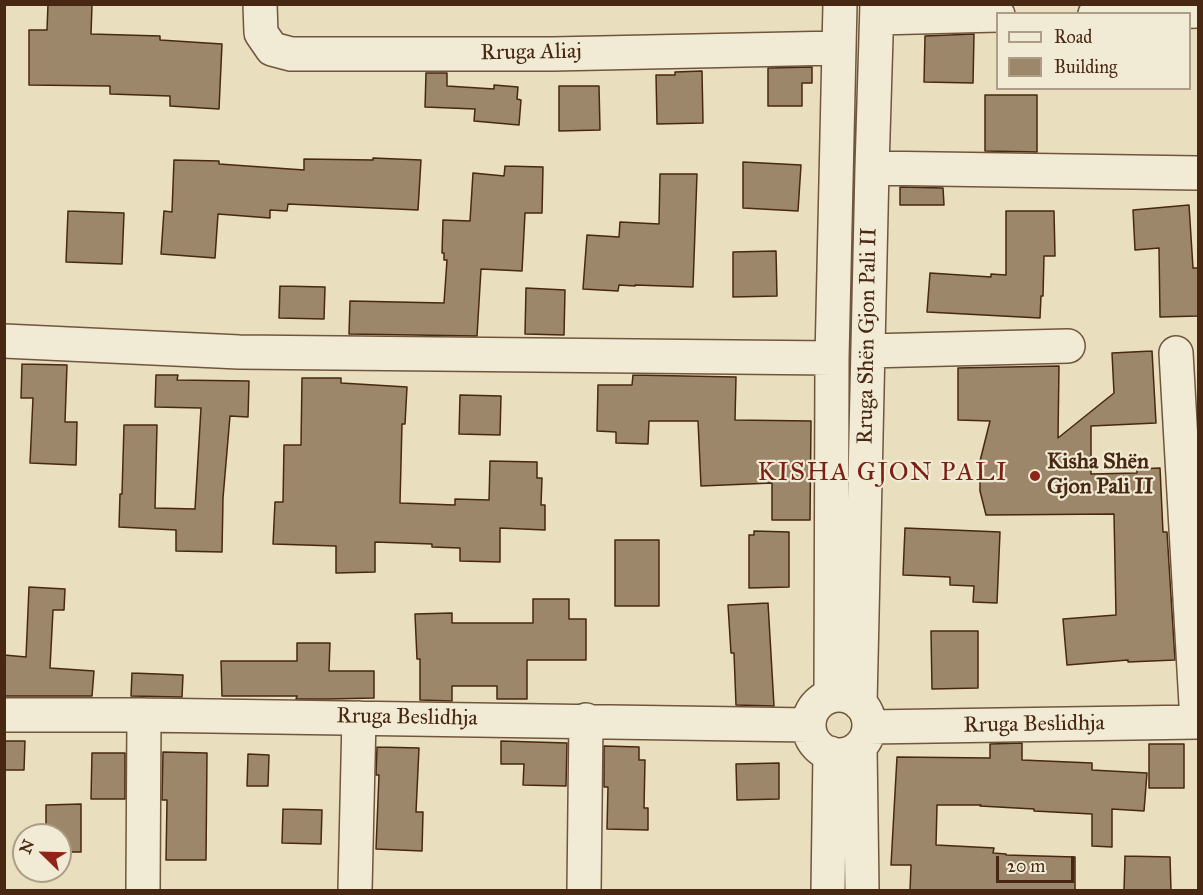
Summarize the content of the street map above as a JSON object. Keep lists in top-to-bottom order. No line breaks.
{"streets":{"street":["Rruga Aliaj","Rruga Shën Gjon Pali II","Rruga Beslidhja"]},"crossings":[["Rruga Aliaj","Rruga Shën Gjon Pali II"],["Rruga Shën Gjon Pali II","Rruga Beslidhja"]],"districts":["KISHA GJON PALI"],"places":["Kisha Shën Gjon Pali II"],"legend":["Road","Building"],"scale_bar":"20 m","north":"top left"}
